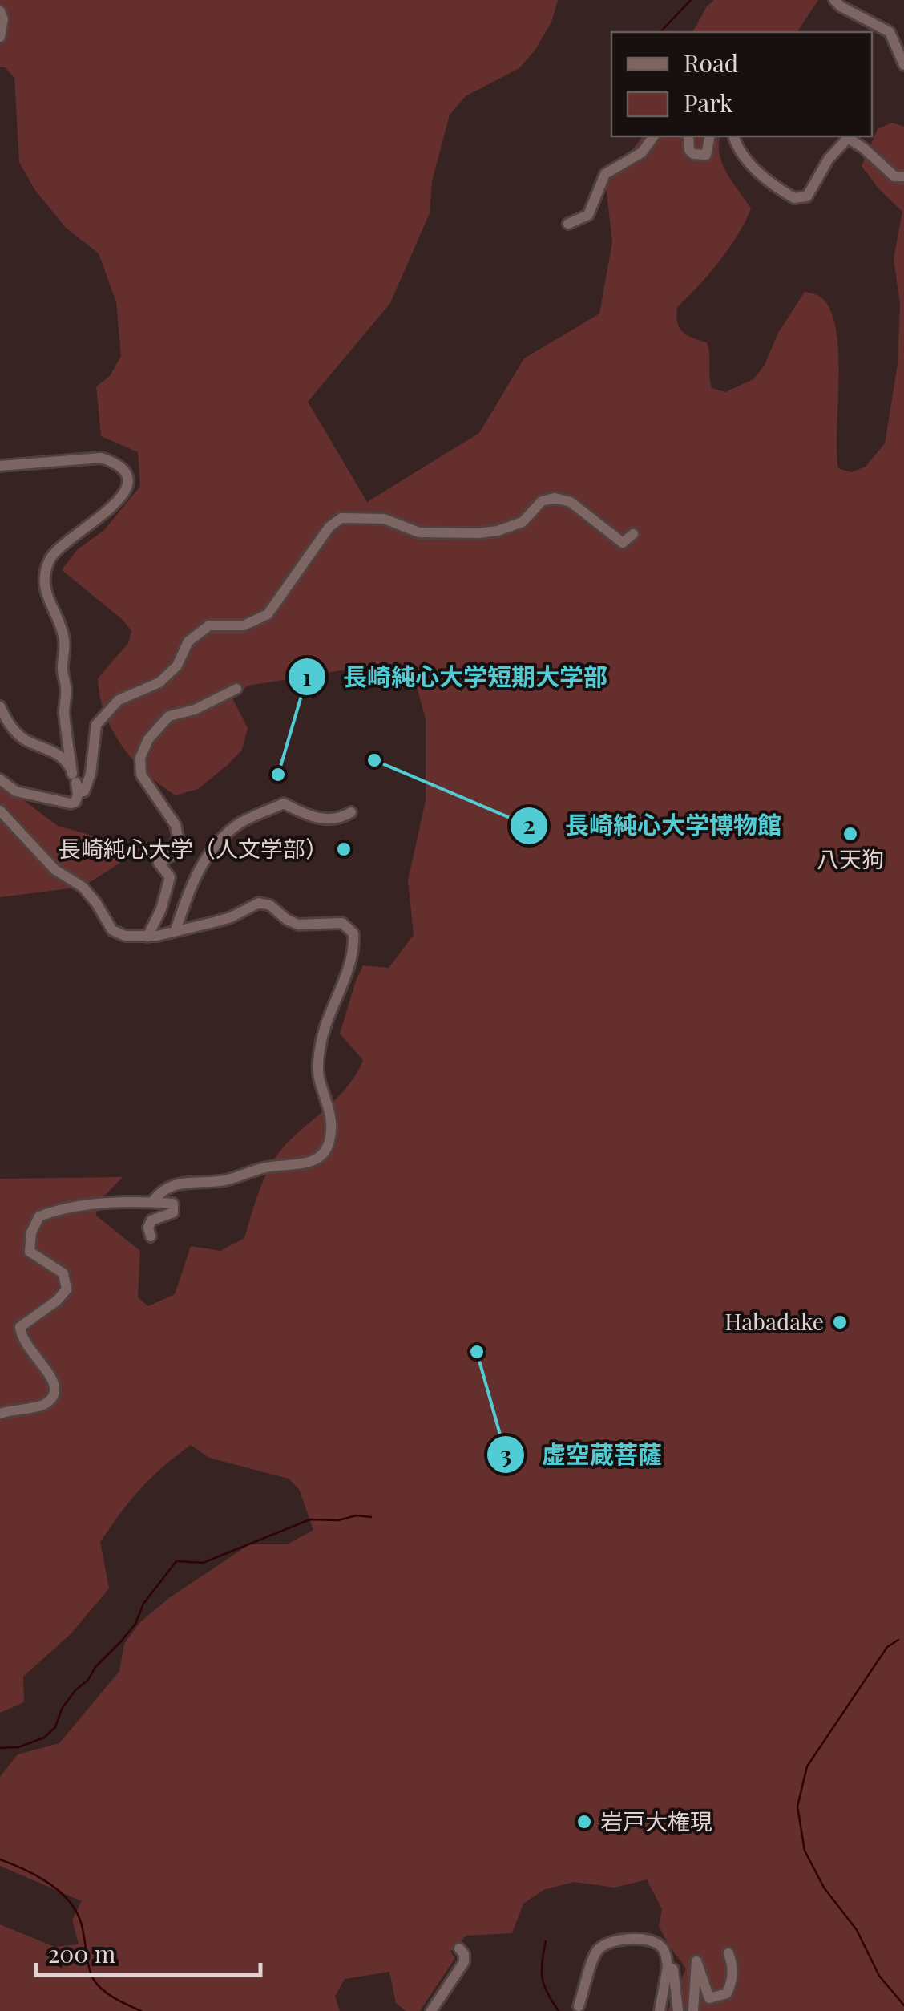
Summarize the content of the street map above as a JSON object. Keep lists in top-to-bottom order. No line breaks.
{"places":["長崎純心大学博物館","長崎純心大学短期大学部","八天狗","長崎純心大学（人文学部）","Habadake","虚空蔵菩薩","岩戸大権現"],"legend":["Road","Park"],"scale_bar":"200 m"}
